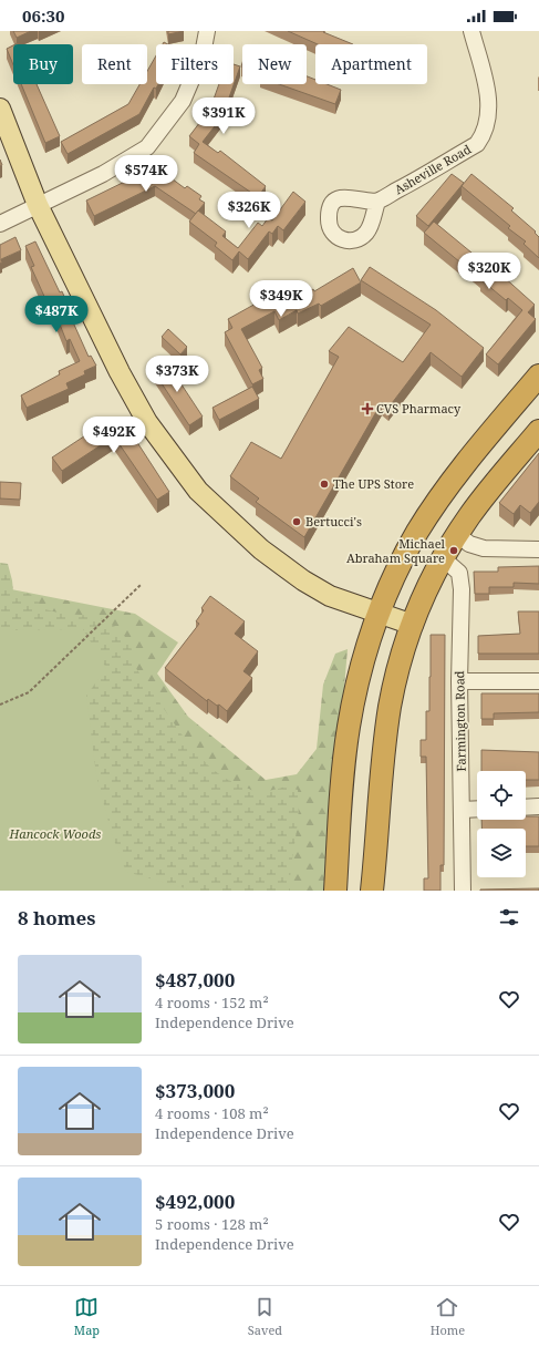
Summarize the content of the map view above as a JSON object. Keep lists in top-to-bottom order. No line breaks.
{"streets":{"street":["Asheville Road","Farmington Road"]},"parks":["Hancock Woods"],"places":{"health":["CVS Pharmacy"],"other":["The UPS Store","Bertucci's","Michael Abraham Square"]},"page":{"status":"06:30","chip":["Buy","Rent","Filters","New","Apartment"],"price":["$391K","$574K","$326K","$320K","$349K","$487K","$373K","$492K"],"heading":"8 homes","list":[{"name":"$487,000","note":"4 rooms · 152 m² · Independence Drive"},{"name":"$373,000","note":"4 rooms · 108 m² · Independence Drive"},{"name":"$492,000","note":"5 rooms · 128 m² · Independence Drive"}],"tabs":["Map","Saved","Home"]}}
